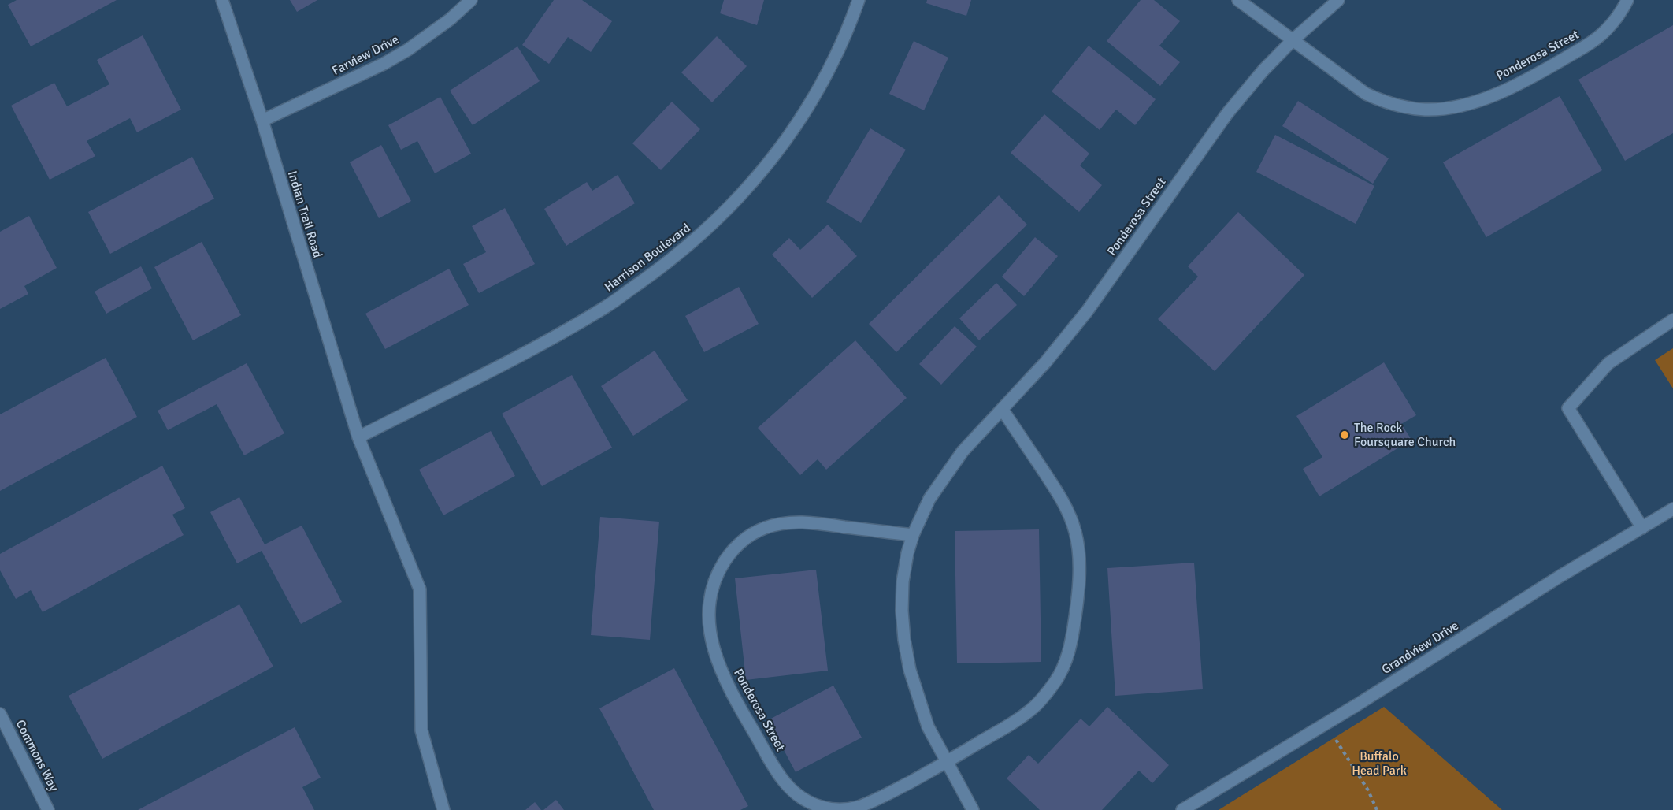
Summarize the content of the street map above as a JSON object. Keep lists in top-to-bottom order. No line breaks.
{"streets":{"street":["Farview Drive","Ponderosa Street","Indian Trail Road","Harrison Boulevard","Grandview Drive","Commons Way"]},"crossings":[["Farview Drive","Indian Trail Road"],["Indian Trail Road","Harrison Boulevard"]],"parks":["Buffalo Head Park"],"places":["The Rock Foursquare Church"]}
